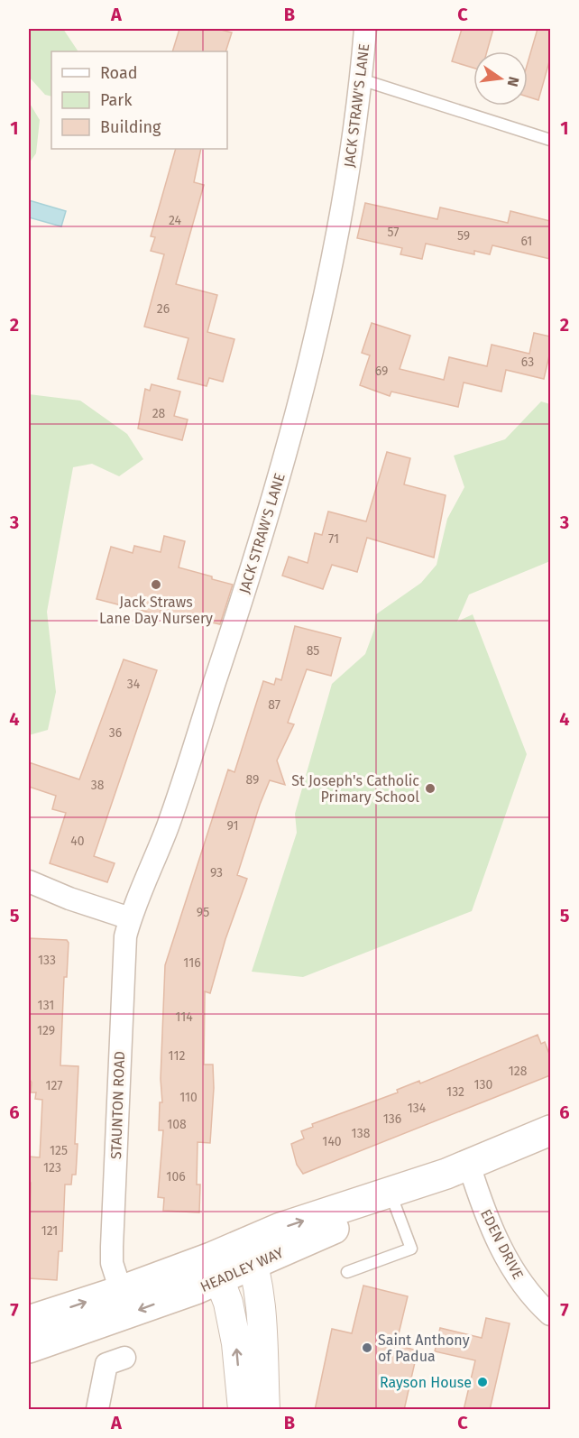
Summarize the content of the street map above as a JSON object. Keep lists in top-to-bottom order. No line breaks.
{"streets":{"main road":["HEADLEY WAY"],"street":["JACK STRAW'S LANE","STAUNTON ROAD","EDEN DRIVE"]},"crossings":[["JACK STRAW'S LANE","STAUNTON ROAD"],["STAUNTON ROAD","HEADLEY WAY"],["EDEN DRIVE","HEADLEY WAY"]],"places":["Jack Straws Lane Day Nursery","St Joseph's Catholic Primary School","Saint Anthony of Padua","Rayson House"],"house_numbers":["24","57","59","61","26","63","69","28","71","85","34","87","36","89","38","91","40","93","95","133","116","131","114","129","112","128","130","127","132","110","134","136","108","138","140","125","123","106","121"],"legend":["Road","Park","Building"],"north":"right","grid":{"columns":["A","B","C"],"rows":["1","2","3","4","5","6","7"]}}
